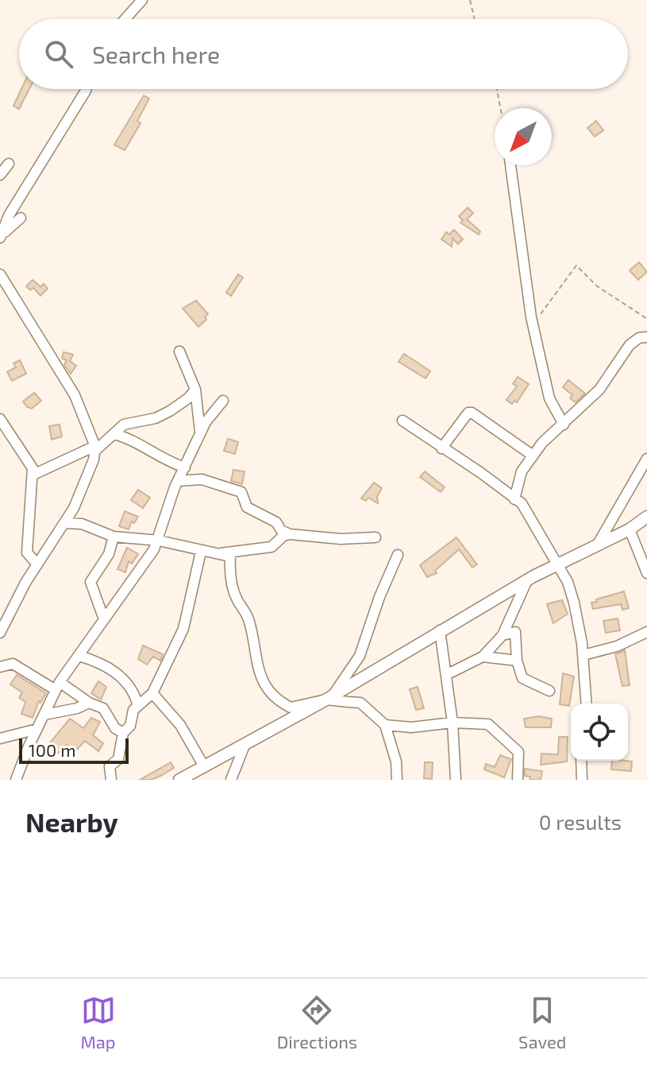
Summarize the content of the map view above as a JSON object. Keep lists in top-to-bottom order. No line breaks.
{"scale_bar":"100 m","north":"bottom left","page":{"search":"Search here","scale":"100 m","heading":["Nearby","0 results"],"nav":["Map","Directions","Saved"]}}
